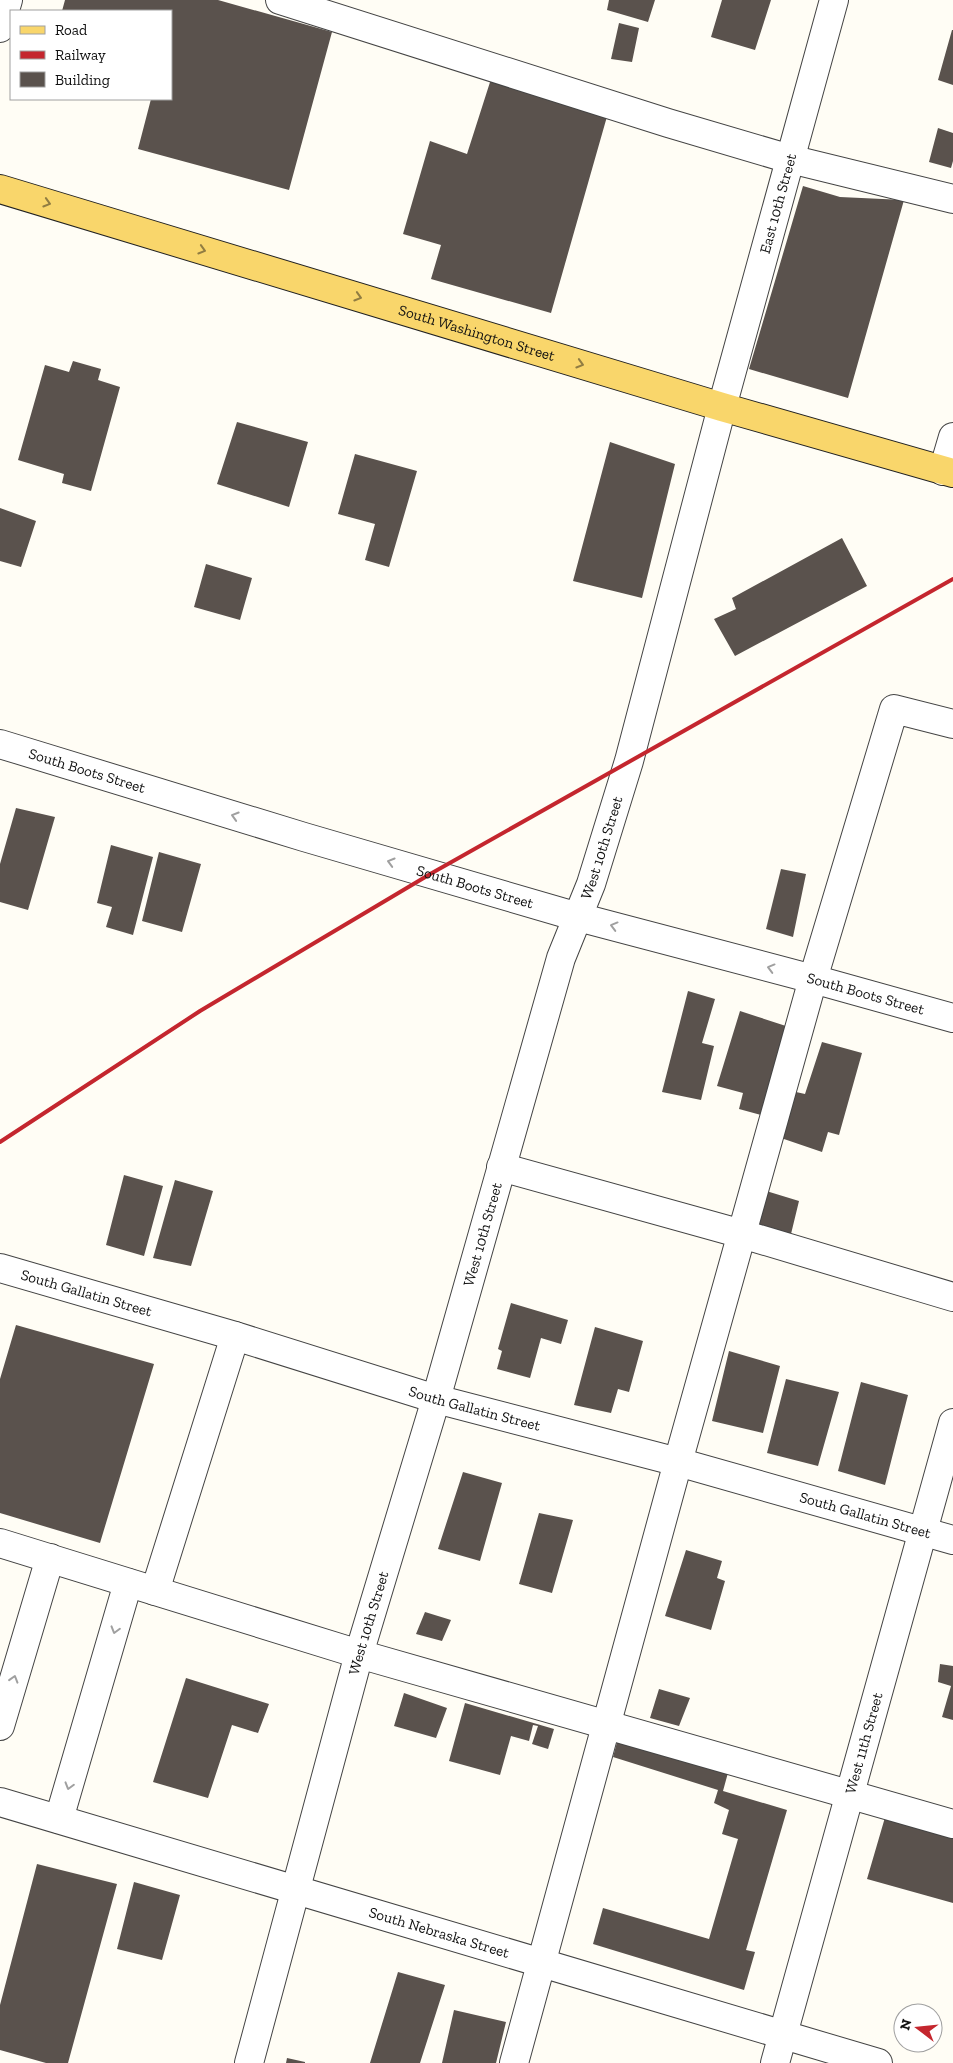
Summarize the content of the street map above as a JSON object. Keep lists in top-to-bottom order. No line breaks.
{"streets":{"main road":["South Washington Street"],"street":["East 10th Street","South Boots Street","West 10th Street","South Gallatin Street","West 11th Street","South Nebraska Street"]},"crossings":[["East 10th Street","South Washington Street"],["East 10th Street","West 10th Street"],["South Washington Street","West 10th Street"],["South Boots Street","West 10th Street"],["West 10th Street","South Gallatin Street"],["West 10th Street","South Nebraska Street"],["South Gallatin Street","West 11th Street"],["West 11th Street","South Nebraska Street"]],"one_way":["South Washington Street","South Boots Street"],"legend":["Road","Railway","Building"],"north":"left"}
